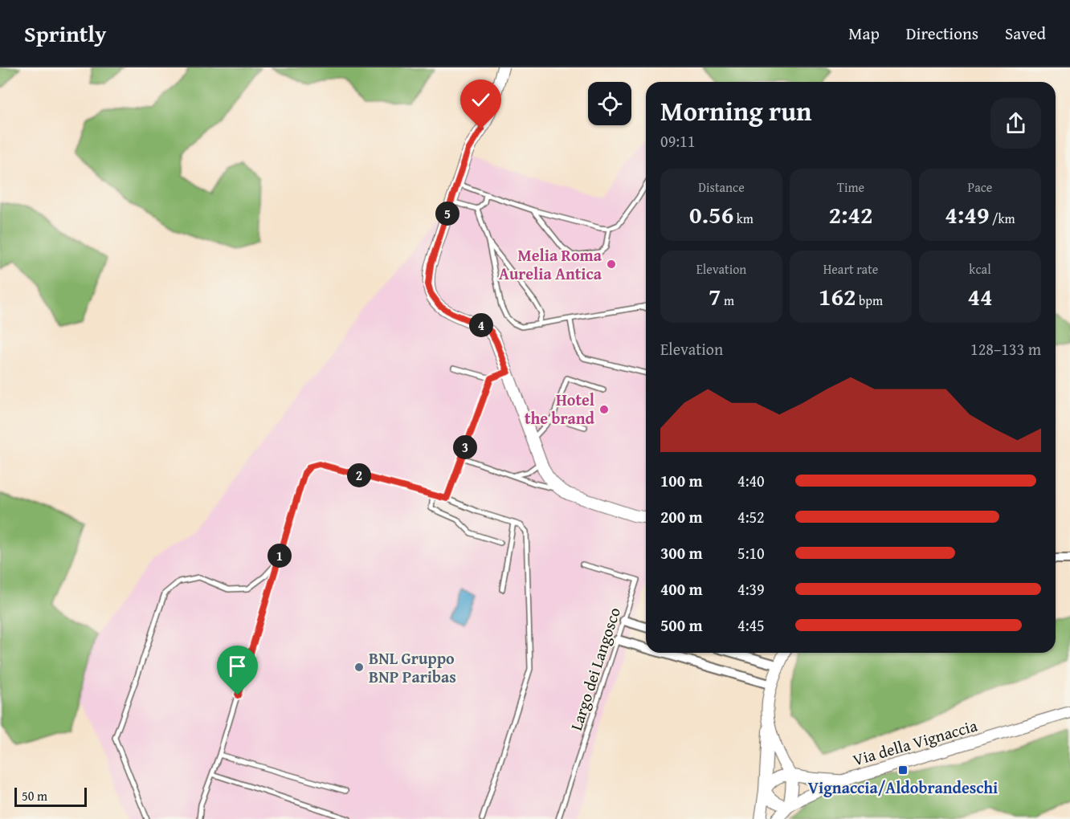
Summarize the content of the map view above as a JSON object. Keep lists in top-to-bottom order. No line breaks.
{"streets":{"street":["Via della Vignaccia"],"lane":["Largo dei Langosco"]},"places":{"other":["Melia Roma Aurelia Antica","Hotel the brand","BNL Gruppo BNP Paribas"],"transit":["Vignaccia/Aldobrandeschi"]},"scale_bar":"50 m","page":{"header":"Sprintly","nav":["Map","Directions","Saved"],"heading":["Morning run","09:11"],"stats":[["Distance","0.56 km"],["Time","2:42"],["Pace","4:49 /km"],["Elevation","7 m"],["Heart rate","162 bpm"],["kcal","44"]],"pins":["5","4","3","2","1"],"chart":["Elevation","128–133 m"],"list":[{"name":"100 m","note":"4:40"},{"name":"200 m","note":"4:52"},{"name":"300 m","note":"5:10"},{"name":"400 m","note":"4:39"},{"name":"500 m","note":"4:45"}],"scale":"50 m"}}
